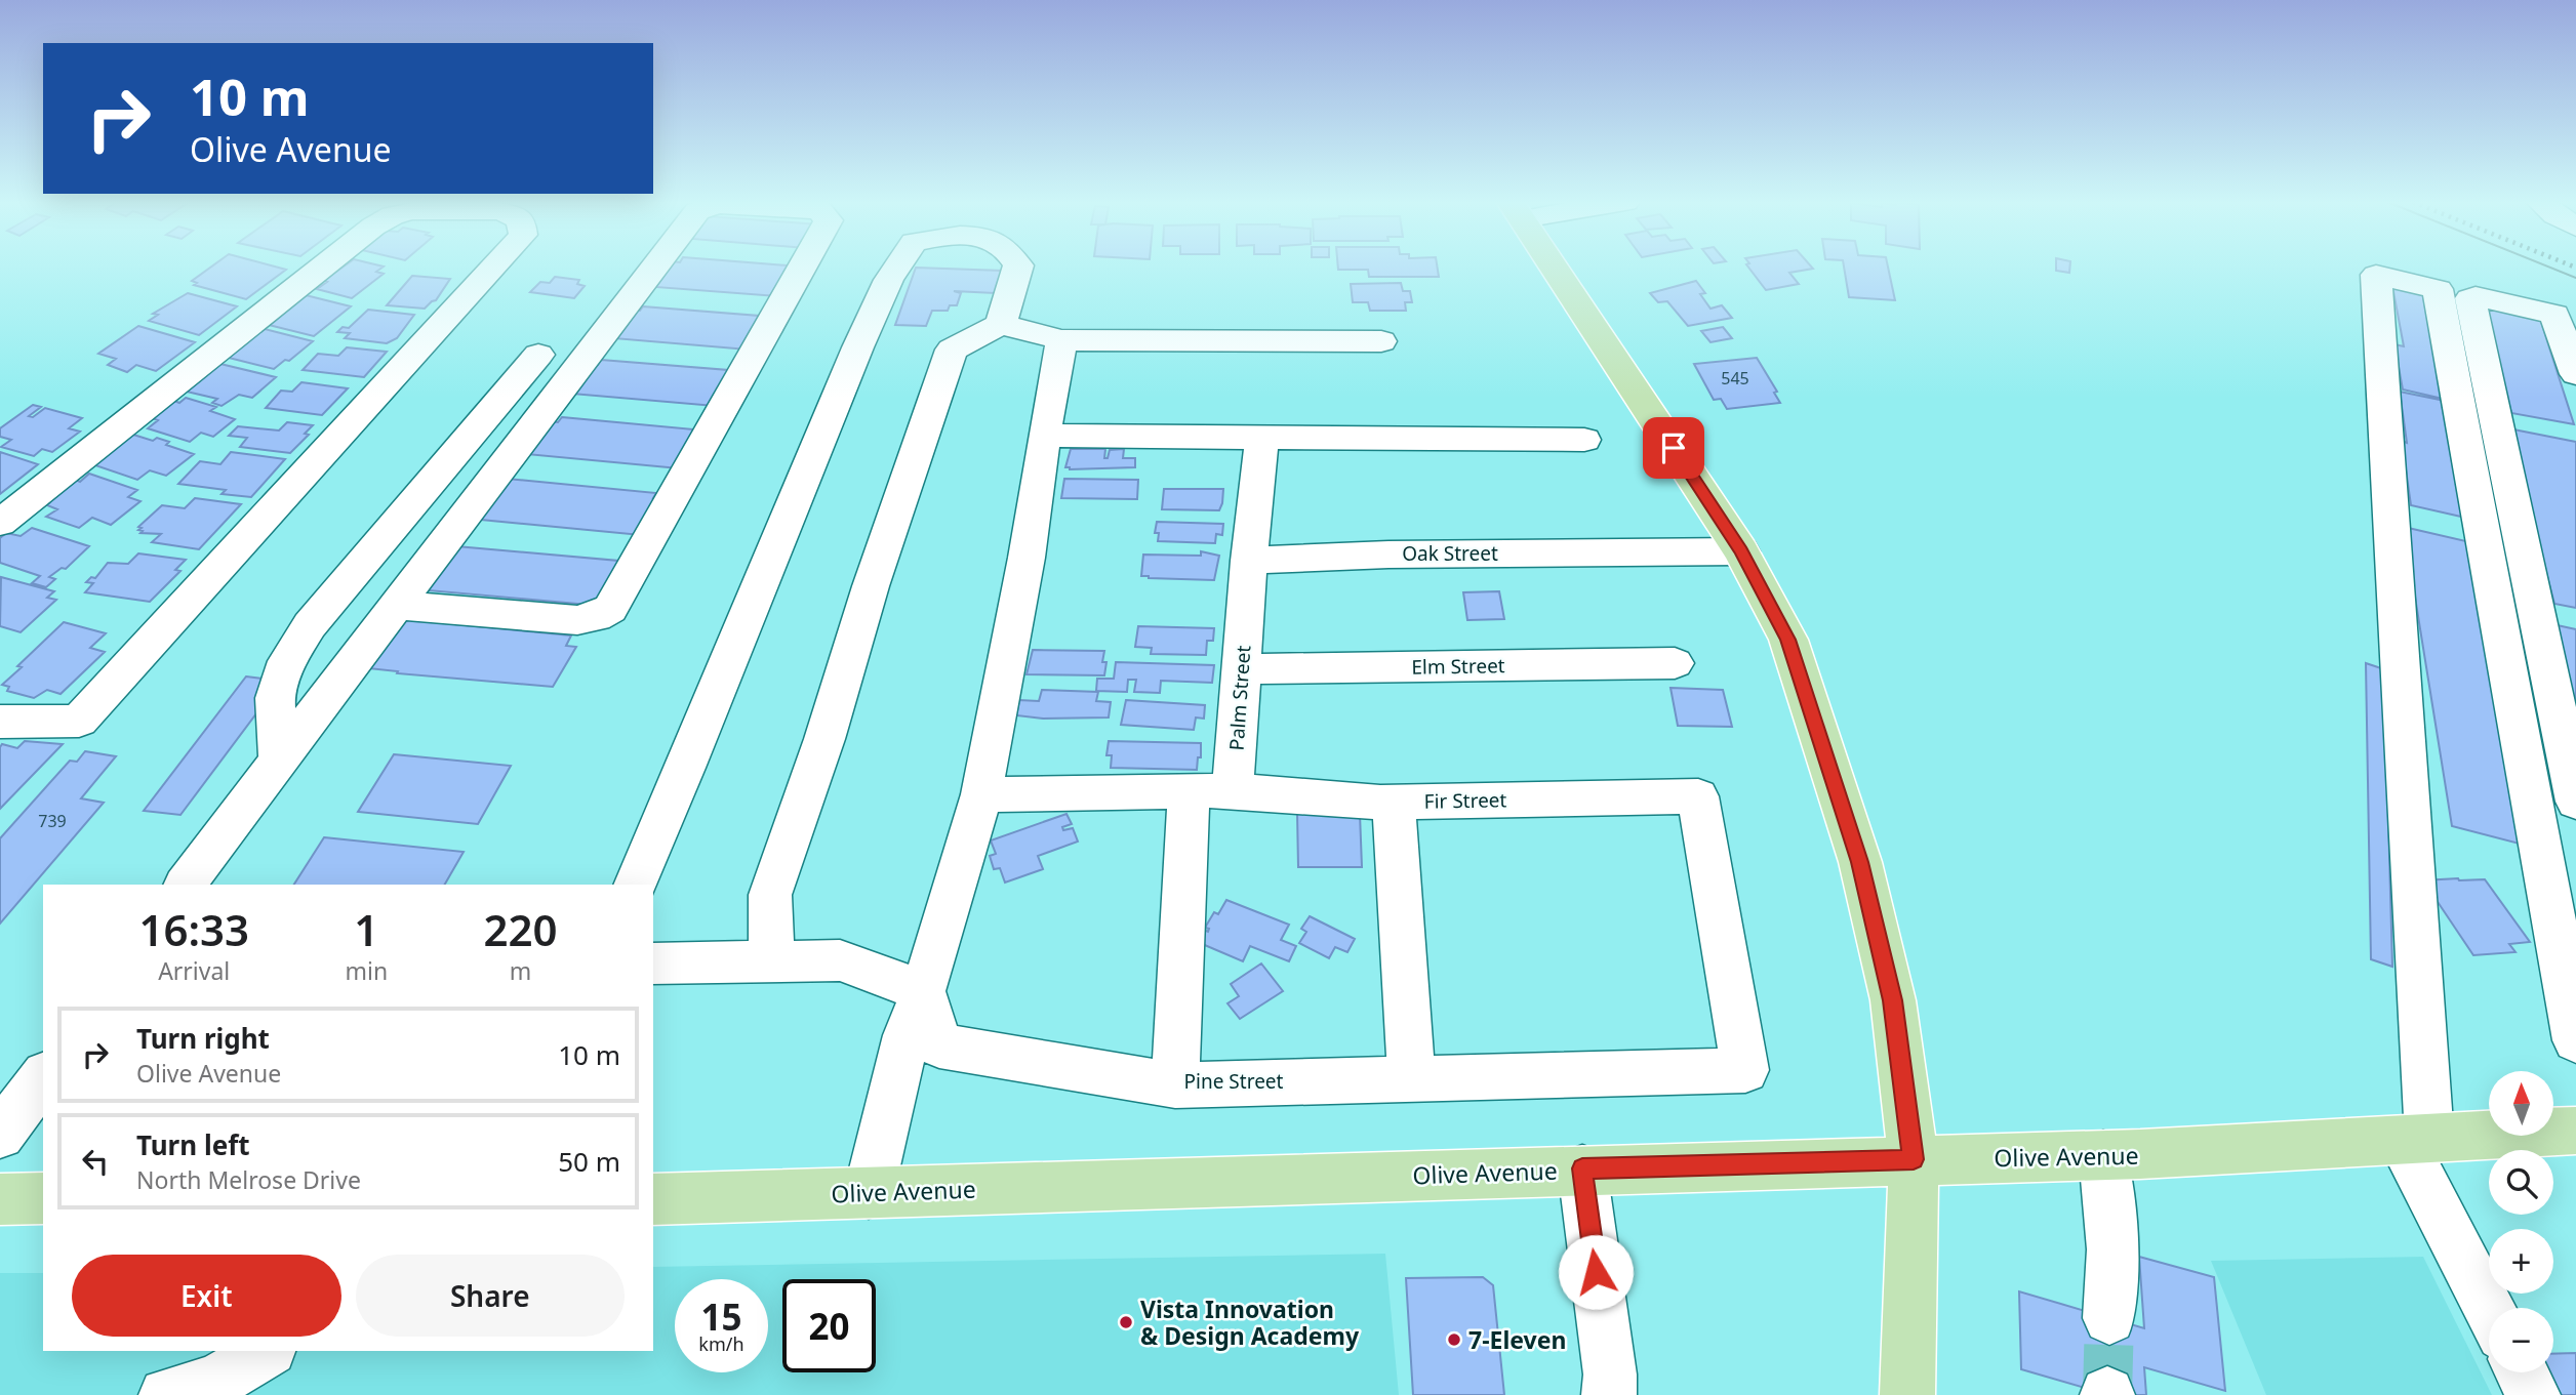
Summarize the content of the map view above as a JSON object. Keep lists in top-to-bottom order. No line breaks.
{"streets":{"main road":["Olive Avenue"],"street":["Oak Street","Elm Street","Palm Street","Fir Street","Pine Street"]},"crossings":[["Oak Street","Palm Street"],["Elm Street","Palm Street"],["Palm Street","Fir Street"],["Fir Street","Pine Street"]],"places":["Vista Innovation & Design Academy","7-Eleven"],"house_numbers":["545","739"],"north":"top","page":{"turn":["10 m","Olive Avenue"],"eta":["16:33","Arrival","1","min","220","m"],"list":[{"name":"Turn right","note":"Olive Avenue","value":"10 m"},{"name":"Turn left","note":"North Melrose Drive","value":"50 m"}],"map_buttons":["+","−"],"buttons":["Exit","Share"],"speed":"15 km/h","limit":"20"}}
